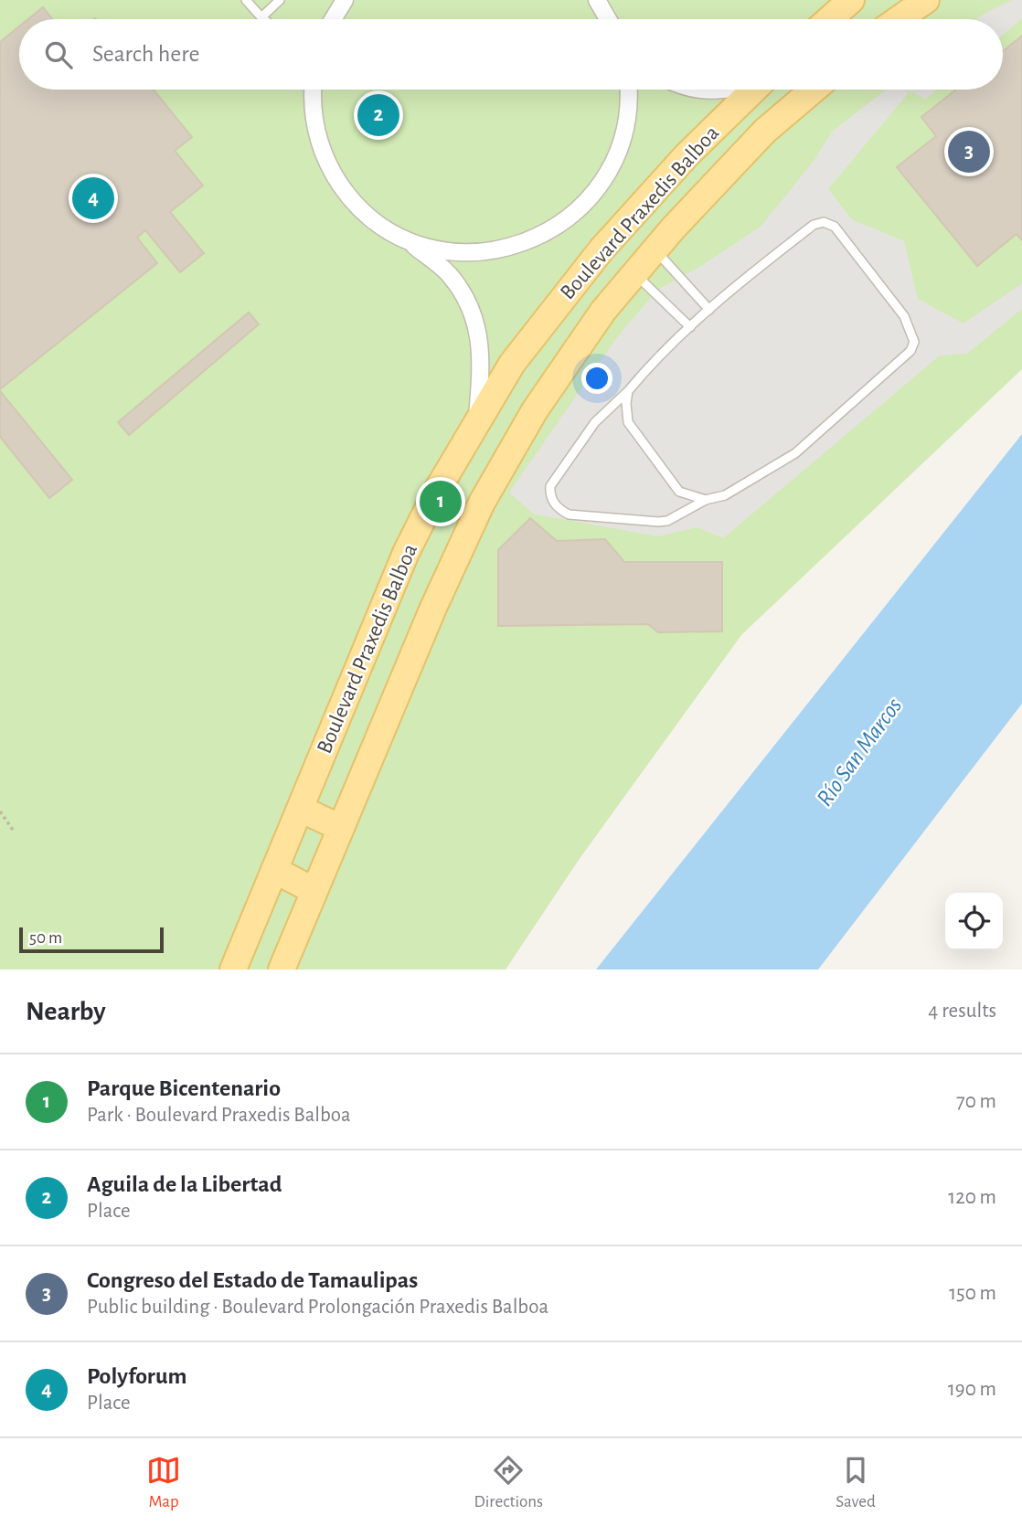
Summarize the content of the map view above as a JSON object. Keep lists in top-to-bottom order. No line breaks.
{"streets":{"main road":["Boulevard Praxedis Balboa"]},"water":["Río San Marcos"],"scale_bar":"50 m","page":{"search":"Search here","pins":["2","3","4","1"],"scale":"50 m","heading":["Nearby","4 results"],"list":[{"mark":"1","name":"Parque Bicentenario","note":"Park · Boulevard Praxedis Balboa","value":"70 m"},{"mark":"2","name":"Aguila de la Libertad","note":"Place","value":"120 m"},{"mark":"3","name":"Congreso del Estado de Tamaulipas","note":"Public building · Boulevard Prolongación Praxedis Balboa","value":"150 m"},{"mark":"4","name":"Polyforum","note":"Place","value":"190 m"}],"nav":["Map","Directions","Saved"]}}
